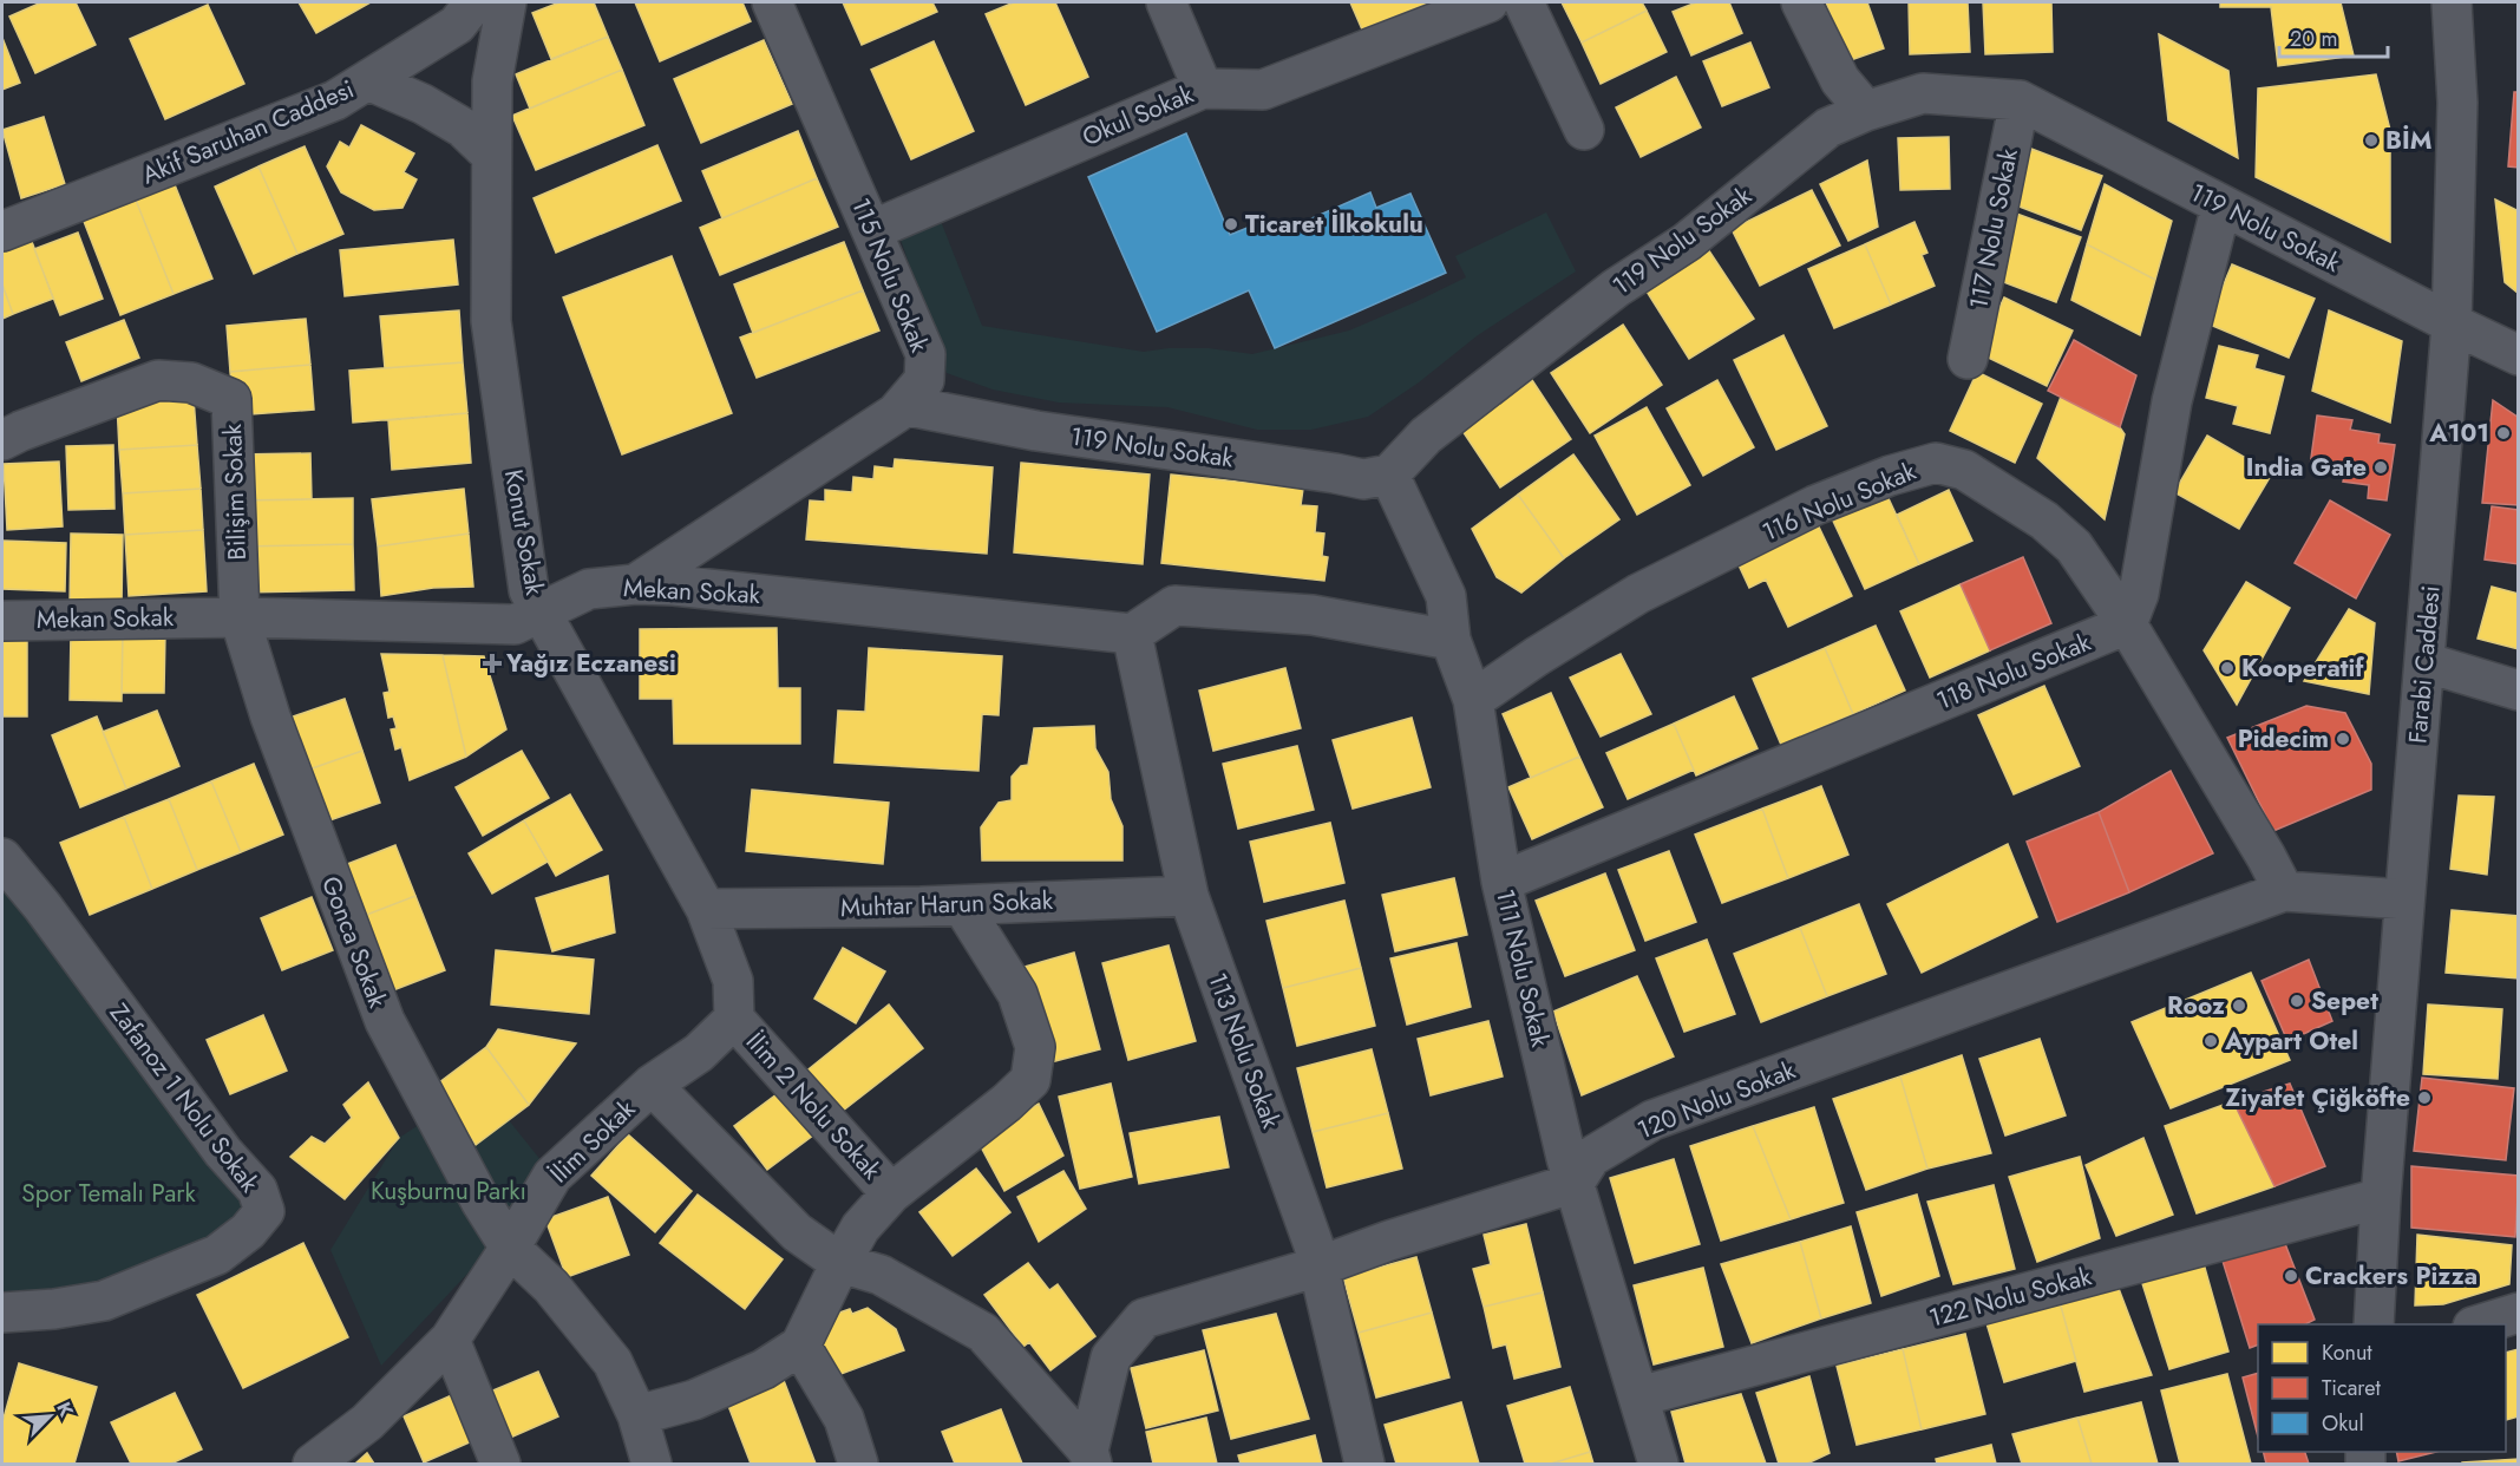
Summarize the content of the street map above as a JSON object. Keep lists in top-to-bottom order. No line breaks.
{"streets":{"street":["Okul Sokak","Akif Saruhan Caddesi","119 Nolu Sokak","117 Nolu Sokak","115 Nolu Sokak","Bilişim Sokak","116 Nolu Sokak","Konut Sokak","Mekan Sokak","Farabi Caddesi","118 Nolu Sokak","Muhtar Harun Sokak","Gonca Sokak","111 Nolu Sokak","113 Nolu Sokak","Zafanoz 1 Nolu Sokak","120 Nolu Sokak","İlim 2 Nolu Sokak","İlim Sokak","122 Nolu Sokak"]},"crossings":[["Okul Sokak","115 Nolu Sokak"],["119 Nolu Sokak","117 Nolu Sokak"],["119 Nolu Sokak","115 Nolu Sokak"],["119 Nolu Sokak","Farabi Caddesi"],["119 Nolu Sokak","111 Nolu Sokak"],["115 Nolu Sokak","Mekan Sokak"],["Bilişim Sokak","Mekan Sokak"],["Bilişim Sokak","Gonca Sokak"],["116 Nolu Sokak","118 Nolu Sokak"],["116 Nolu Sokak","111 Nolu Sokak"],["116 Nolu Sokak","120 Nolu Sokak"],["Konut Sokak","Mekan Sokak"],["Konut Sokak","Muhtar Harun Sokak"],["Mekan Sokak","Gonca Sokak"],["Mekan Sokak","113 Nolu Sokak"],["Farabi Caddesi","120 Nolu Sokak"],["Farabi Caddesi","122 Nolu Sokak"],["118 Nolu Sokak","111 Nolu Sokak"],["Muhtar Harun Sokak","113 Nolu Sokak"],["Gonca Sokak","İlim Sokak"],["111 Nolu Sokak","120 Nolu Sokak"],["111 Nolu Sokak","122 Nolu Sokak"],["İlim 2 Nolu Sokak","İlim Sokak"]],"parks":["Kuşburnu Parkı","Spor Temalı Park"],"places":{"other":["BİM","Ticaret İlkokulu","A101","India Gate","Kooperatif","Pidecim","Sepet","Rooz","Aypart Otel","Ziyafet Çiğköfte","Crackers Pizza"],"health":["Yağız Eczanesi"]},"legend":["Konut","Ticaret","Okul"],"scale_bar":"20 m","north":"top right"}
